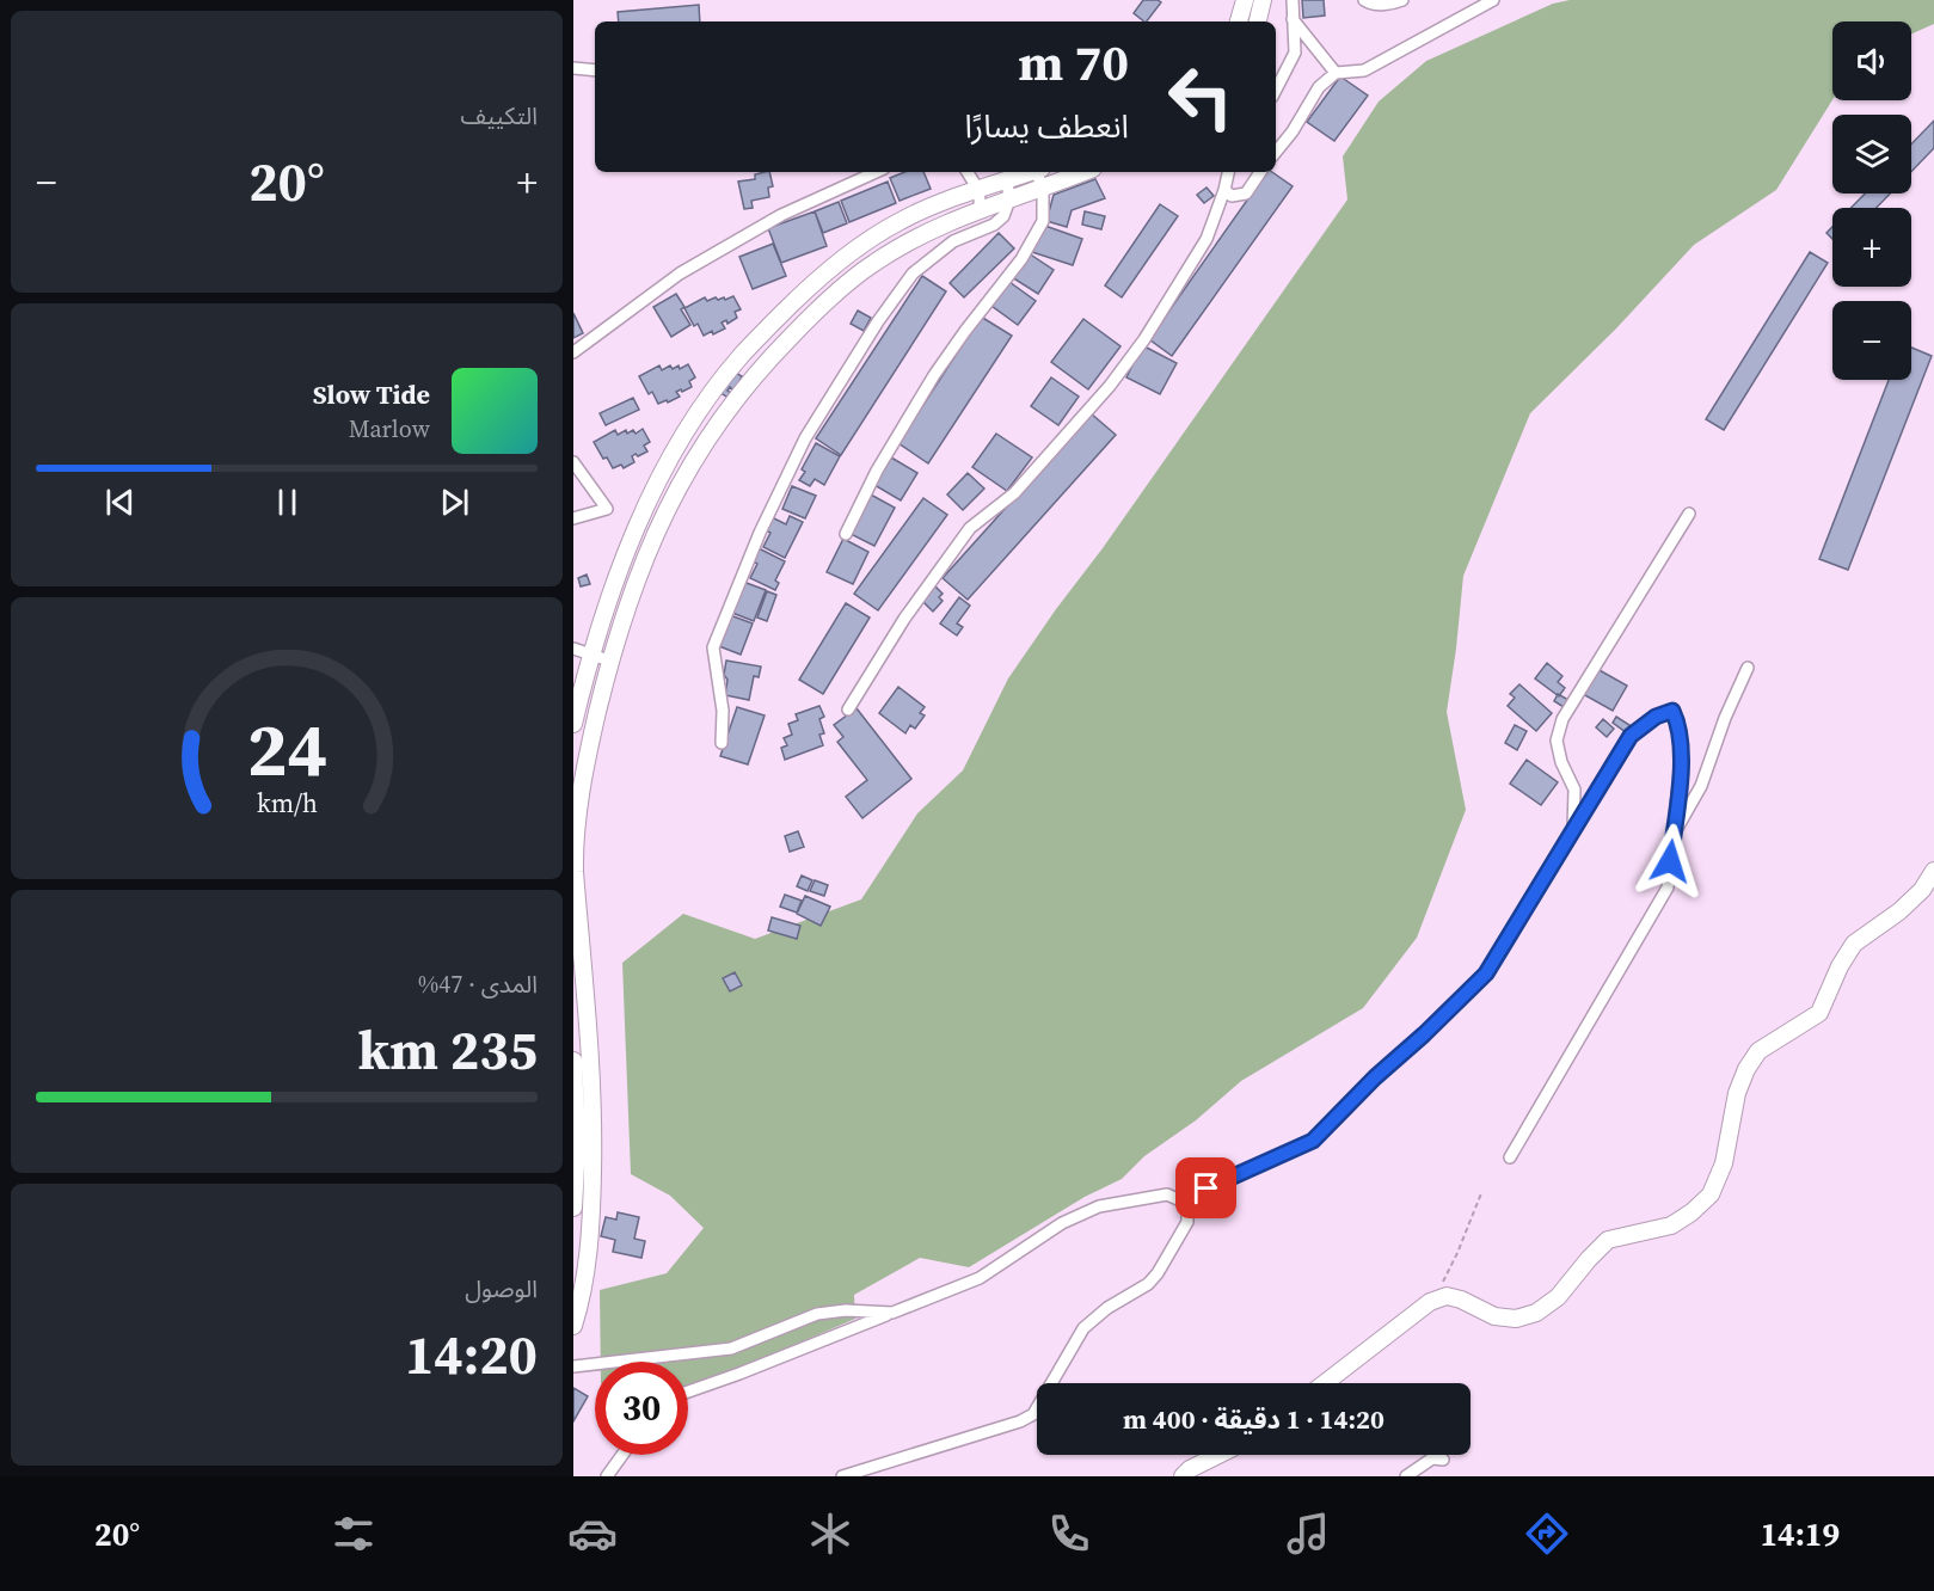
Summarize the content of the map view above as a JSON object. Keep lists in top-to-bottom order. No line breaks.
{"page":{"tile":["التكييف",["المدى · 47%","235 km"],["الوصول","14:20"]],"map_buttons":["+","−"],"turn":["70 m","انعطف يسارًا"],"heat":["−","20°","+"],"song":["Slow Tide","Marlow"],"limit":"30","trip":"14:20 · 1 دقيقة · 400 m","tabs":["14:19","20°"],"gauge":["24","km/h"]}}
